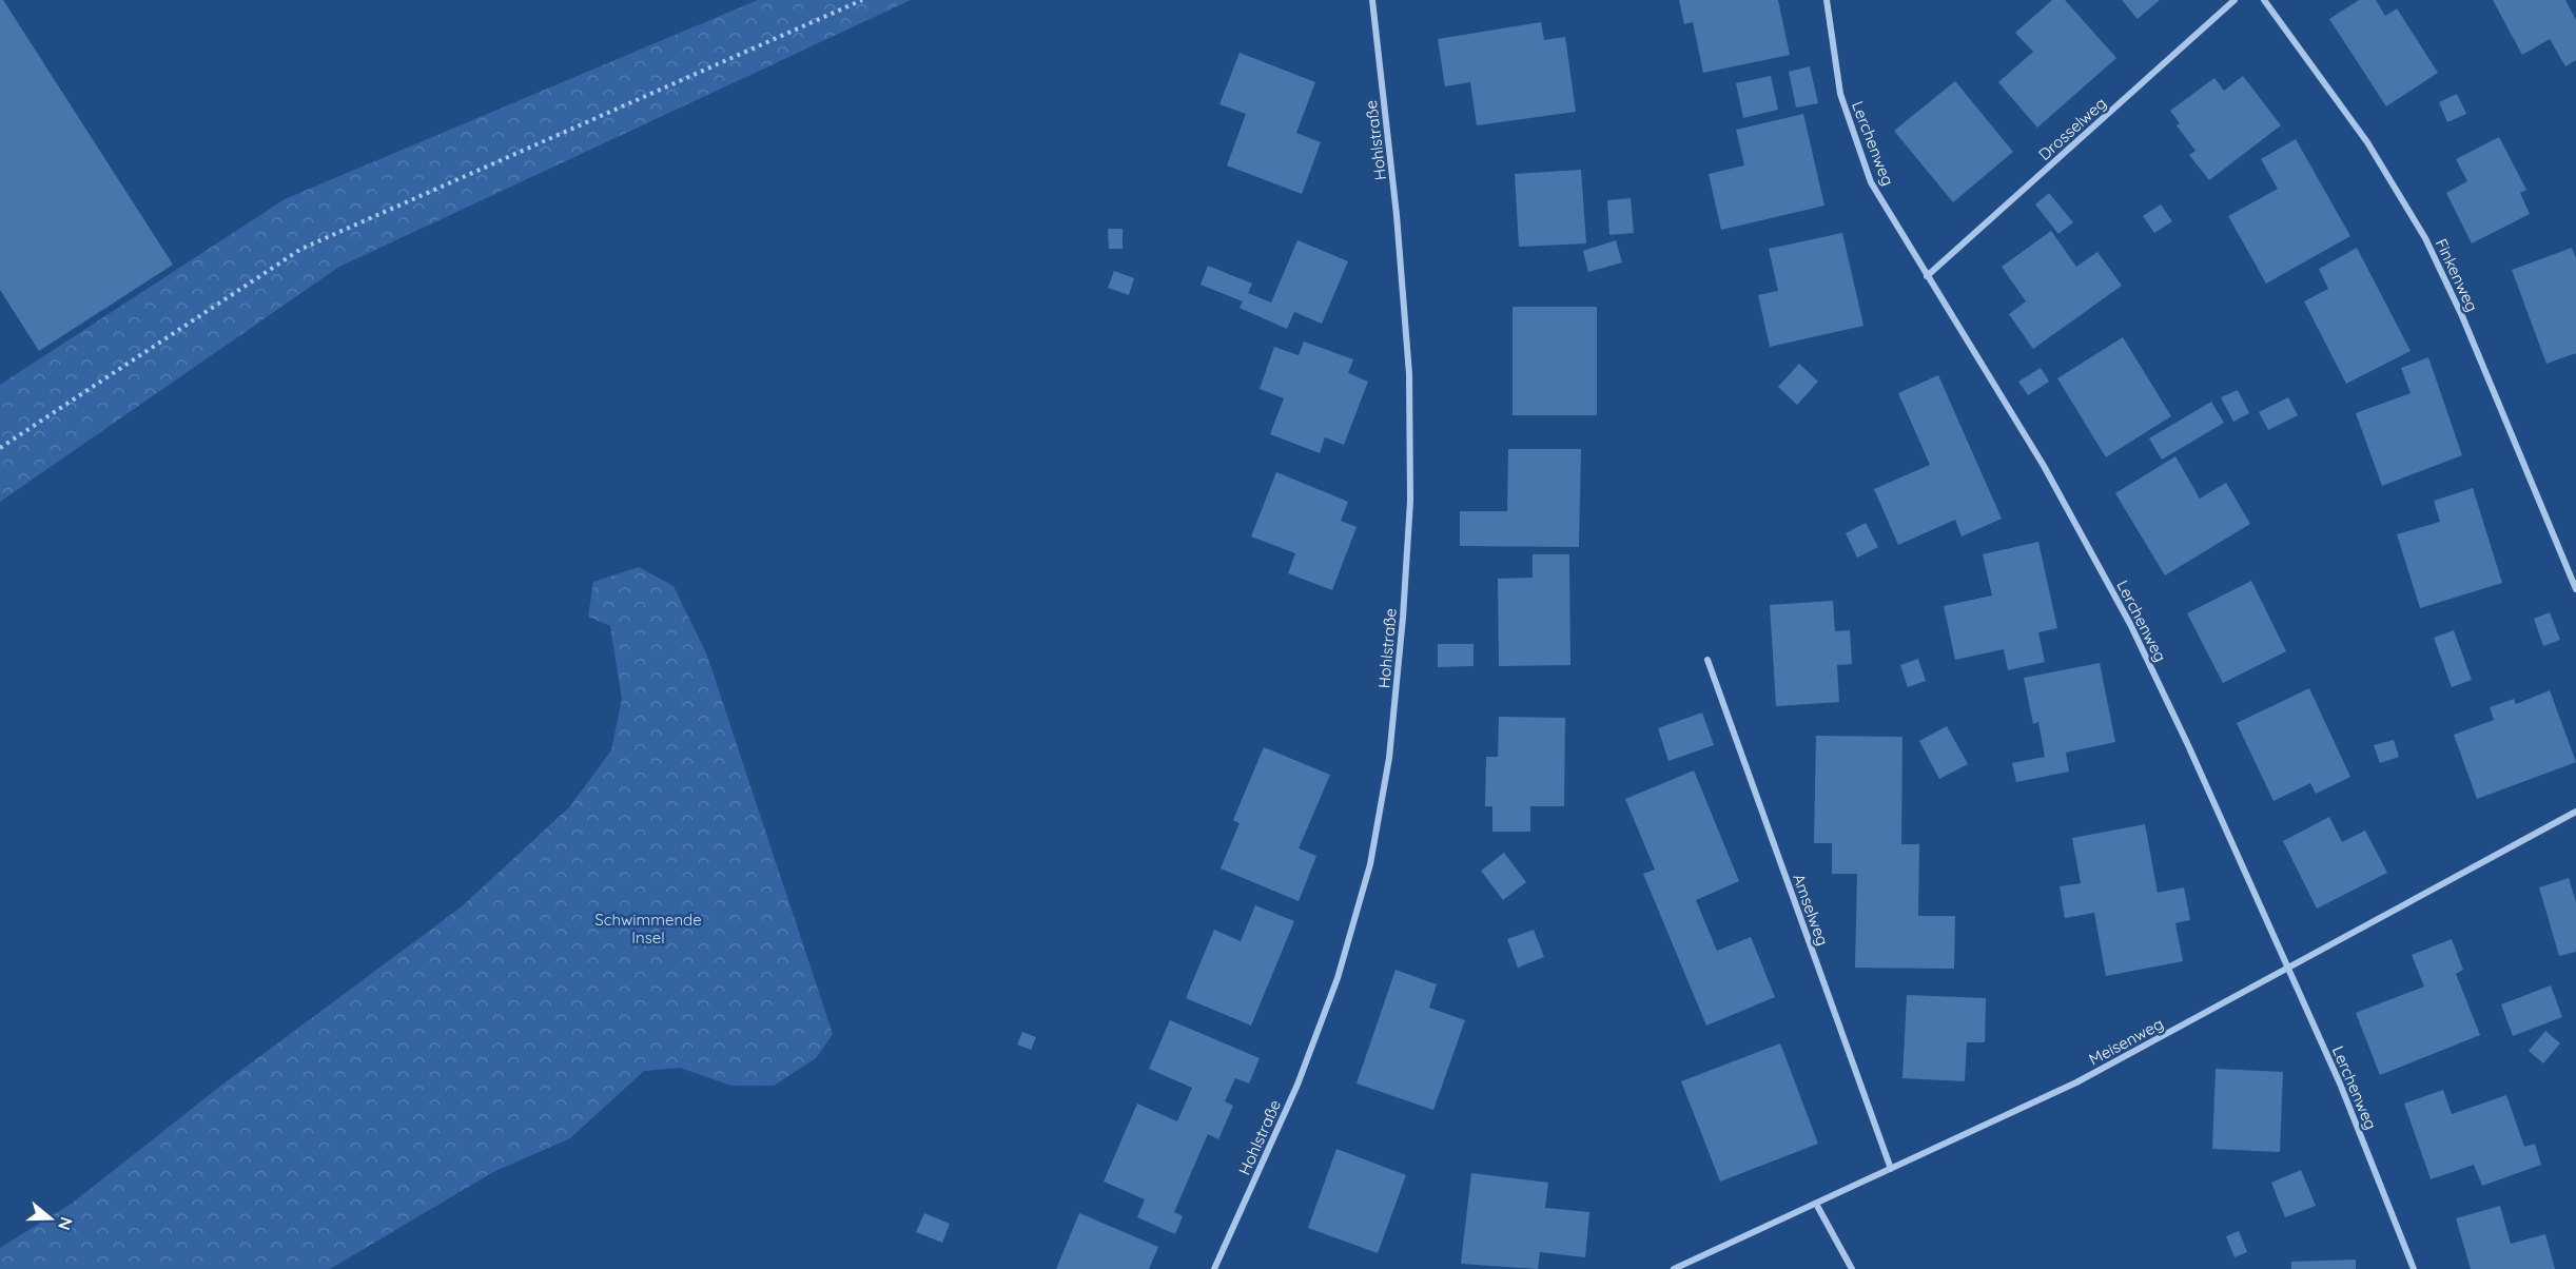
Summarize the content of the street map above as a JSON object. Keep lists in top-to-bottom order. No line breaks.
{"streets":{"street":["Drosselweg","Hohlstraße","Lerchenweg","Finkenweg","Amselweg","Meisenweg"]},"crossings":[["Drosselweg","Lerchenweg"],["Lerchenweg","Meisenweg"],["Amselweg","Meisenweg"]],"parks":["Schwimmende Insel"],"north":"right"}
